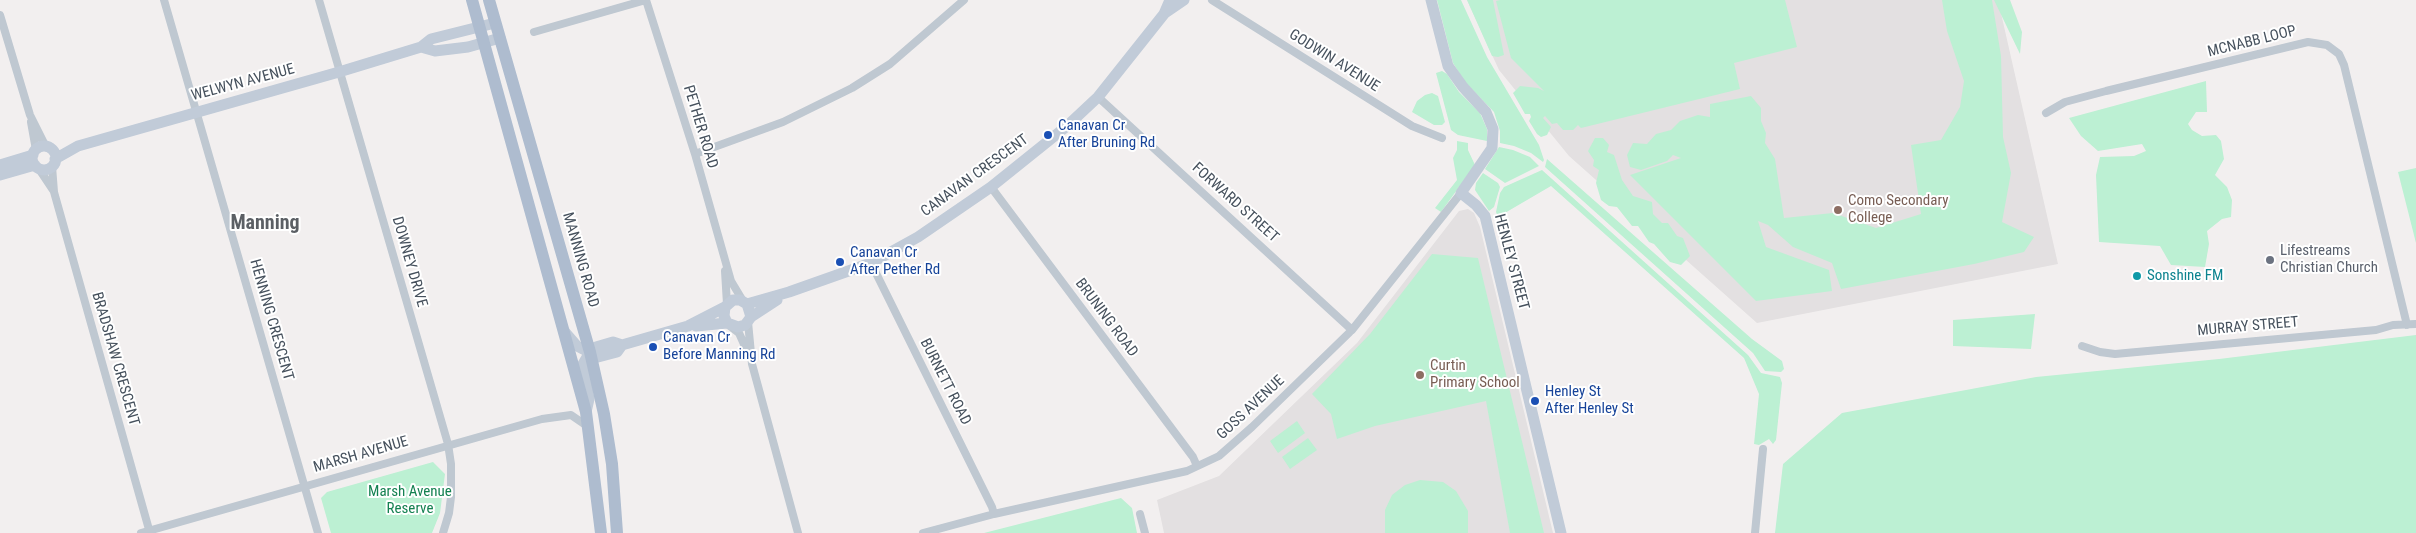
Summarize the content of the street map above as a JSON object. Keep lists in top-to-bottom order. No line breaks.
{"streets":{"main road":["MANNING ROAD"],"street":["MCNABB LOOP","GODWIN AVENUE","WELWYN AVENUE","PETHER ROAD","CANAVAN CRESCENT","FORWARD STREET","DOWNEY DRIVE","HENLEY STREET","BRUNING ROAD","HENNING CRESCENT","MURRAY STREET","BRADSHAW CRESCENT","BURNETT ROAD","GOSS AVENUE","MARSH AVENUE"]},"crossings":[["MCNABB LOOP","MURRAY STREET"],["WELWYN AVENUE","MANNING ROAD"],["WELWYN AVENUE","DOWNEY DRIVE"],["WELWYN AVENUE","HENNING CRESCENT"],["WELWYN AVENUE","BRADSHAW CRESCENT"],["PETHER ROAD","CANAVAN CRESCENT"],["CANAVAN CRESCENT","FORWARD STREET"],["CANAVAN CRESCENT","MANNING ROAD"],["CANAVAN CRESCENT","BRUNING ROAD"],["CANAVAN CRESCENT","BURNETT ROAD"],["FORWARD STREET","GOSS AVENUE"],["DOWNEY DRIVE","MARSH AVENUE"],["HENLEY STREET","GOSS AVENUE"],["BRUNING ROAD","GOSS AVENUE"],["HENNING CRESCENT","MARSH AVENUE"],["BRADSHAW CRESCENT","MARSH AVENUE"],["BURNETT ROAD","GOSS AVENUE"]],"districts":["Manning"],"parks":["Marsh Avenue Reserve"],"places":["Canavan Cr After Bruning Rd","Como Secondary College","Lifestreams Christian Church","Canavan Cr After Pether Rd","Sonshine FM","Canavan Cr Before Manning Rd","Curtin Primary School","Henley St After Henley St"]}
